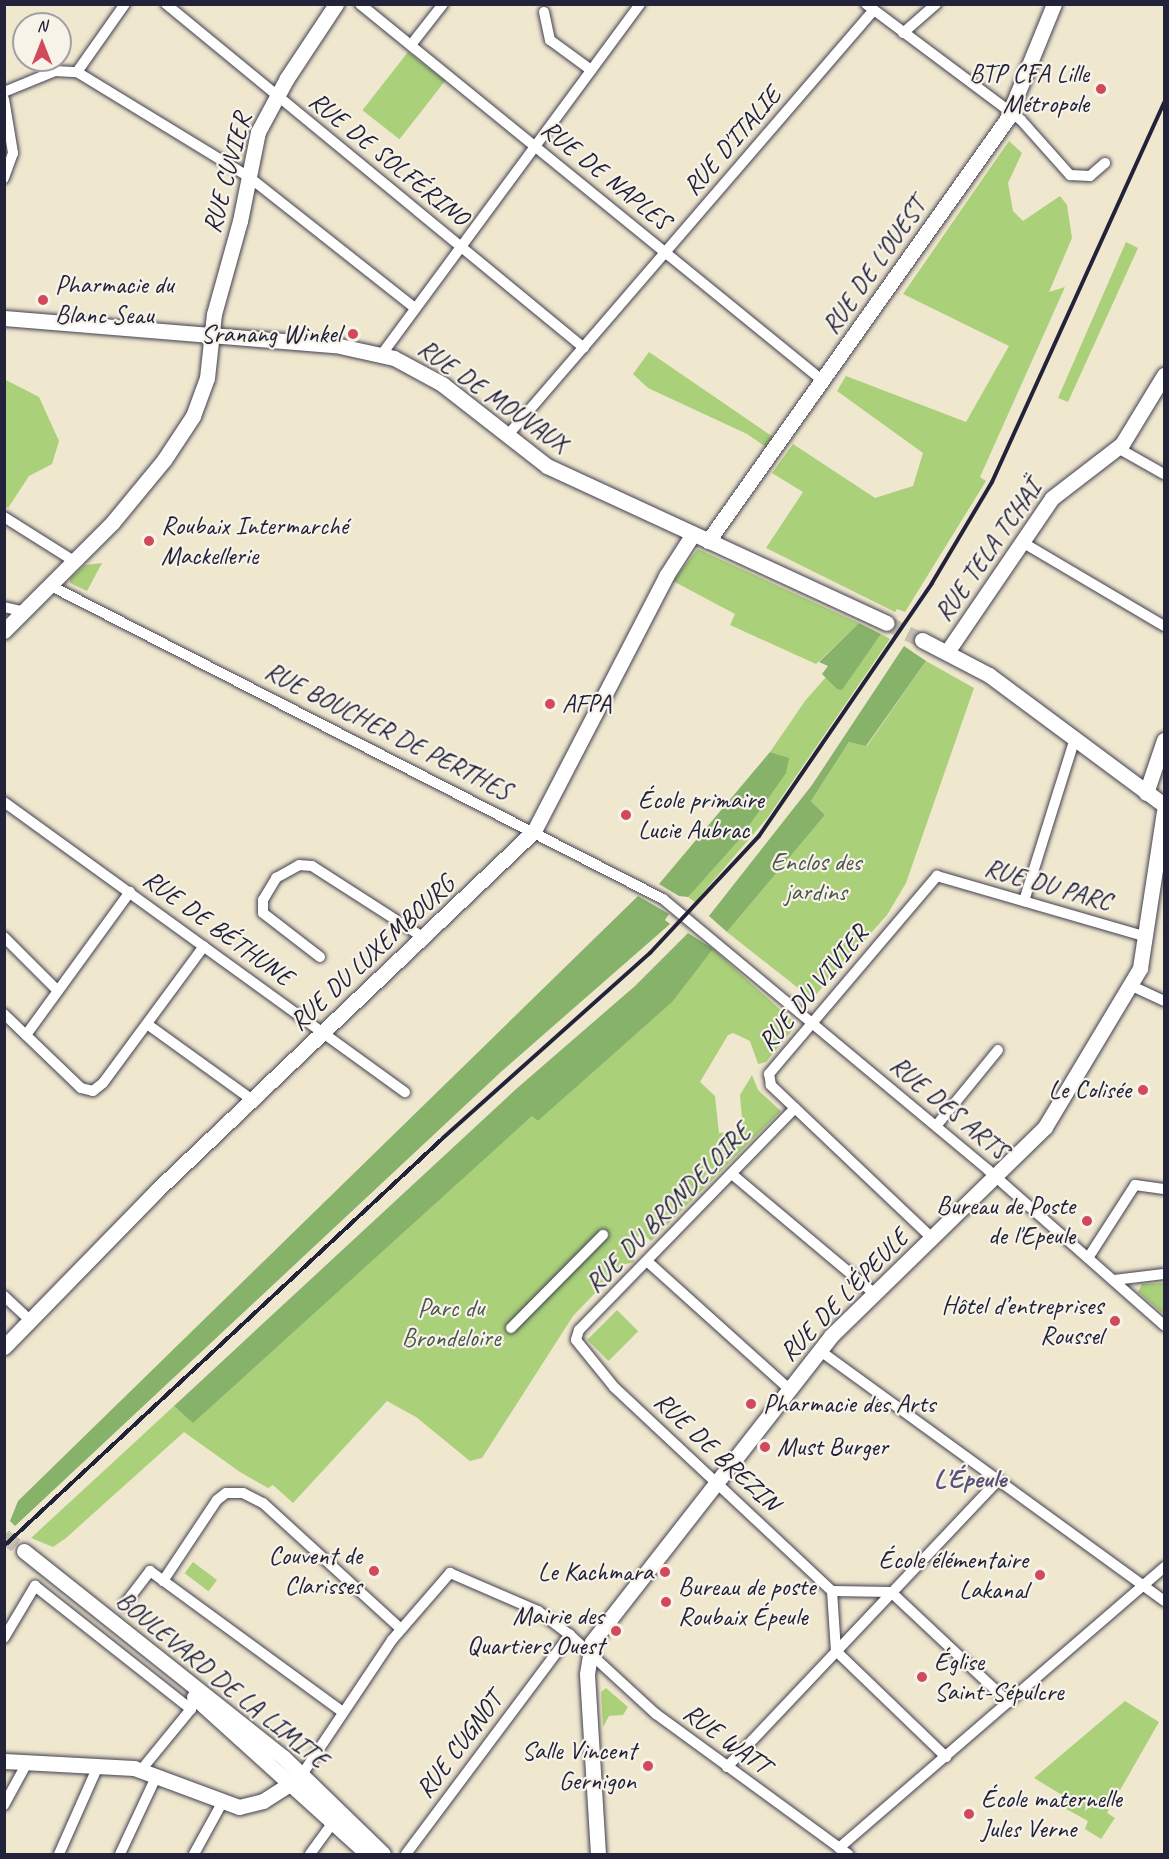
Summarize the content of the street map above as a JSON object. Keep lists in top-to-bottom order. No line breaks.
{"streets":{"street":["RUE D'ITALIE","RUE DE SOLFÉRINO","RUE CUVIER","RUE DE NAPLES","RUE DE L'OUEST","RUE DE MOUVAUX","RUE TELA TCHAÏ","RUE BOUCHER DE PERTHES","RUE DU PARC","RUE DE BÉTHUNE","RUE DU LUXEMBOURG","RUE DU VIVIER","RUE DES ARTS","RUE DU BRONDELOIRE","RUE DE L'ÉPEULE","RUE DE BREZIN","BOULEVARD DE LA LIMITE","RUE WATT","RUE CUGNOT"]},"crossings":[["RUE D'ITALIE","RUE DE SOLFÉRINO"],["RUE D'ITALIE","RUE DE NAPLES"],["RUE D'ITALIE","RUE DE MOUVAUX"],["RUE DE SOLFÉRINO","RUE CUVIER"],["RUE CUVIER","RUE DE MOUVAUX"],["RUE CUVIER","RUE BOUCHER DE PERTHES"],["RUE DE NAPLES","RUE DE L'OUEST"],["RUE DE L'OUEST","RUE DE MOUVAUX"],["RUE DE MOUVAUX","RUE DU LUXEMBOURG"],["RUE BOUCHER DE PERTHES","RUE DU LUXEMBOURG"],["RUE BOUCHER DE PERTHES","RUE DES ARTS"],["RUE DU PARC","RUE DU VIVIER"],["RUE DU PARC","RUE DE L'ÉPEULE"],["RUE DE BÉTHUNE","RUE DU LUXEMBOURG"],["RUE DU VIVIER","RUE DES ARTS"],["RUE DU VIVIER","RUE DU BRONDELOIRE"],["RUE DES ARTS","RUE DE L'ÉPEULE"],["RUE DU BRONDELOIRE","RUE DE BREZIN"],["RUE DE L'ÉPEULE","RUE DE BREZIN"],["RUE DE L'ÉPEULE","RUE WATT"],["RUE WATT","RUE CUGNOT"]],"districts":["L'Épeule"],"parks":["Enclos des jardins","Parc du Brondeloire"],"places":["BTP CFA Lille Métropole","Pharmacie du Blanc Seau","Sranang Winkel","Roubaix Intermarché Mackellerie","AFPA","École primaire Lucie Aubrac","Le Colisée","Bureau de Poste de l'Epeule","Hôtel d’entreprises Roussel","Pharmacie des Arts","Must Burger","Couvent de Clarisses","Le Kachmara","École élémentaire Lakanal","Bureau de poste Roubaix Épeule","Mairie des Quartiers Ouest","Église Saint-Sépulcre","Salle Vincent Gernigon","École maternelle Jules Verne"],"north":"top"}
